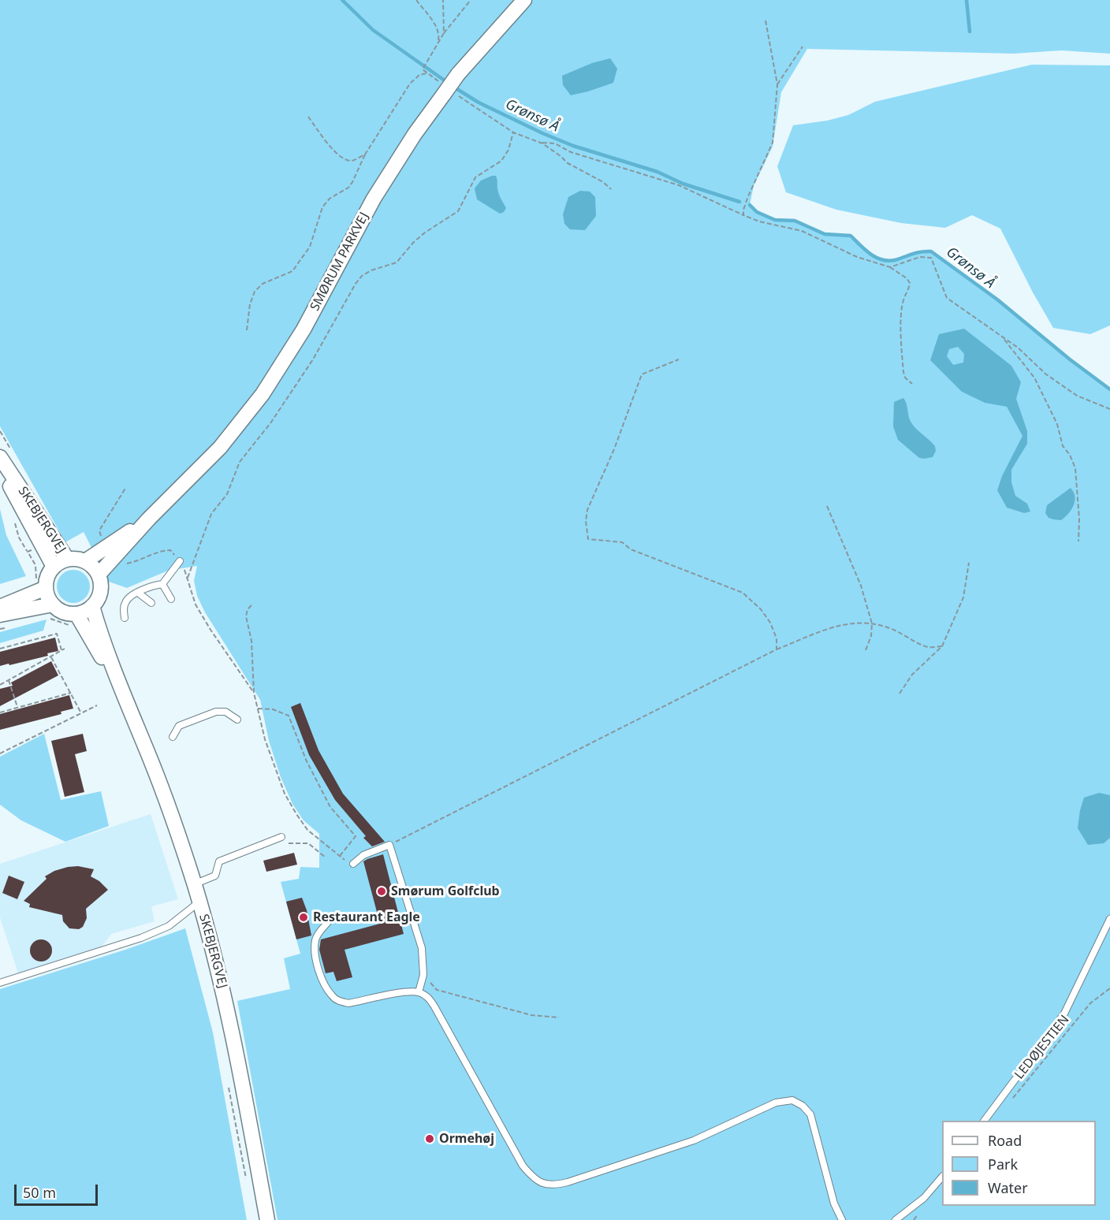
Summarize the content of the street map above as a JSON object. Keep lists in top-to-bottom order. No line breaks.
{"streets":{"street":["SMØRUM PARKVEJ","SKEBJERGVEJ"],"path":["LEDØJESTIEN"]},"crossings":[["SMØRUM PARKVEJ","SKEBJERGVEJ"]],"water":["Grønsø Å"],"places":["Smørum Golfclub","Restaurant Eagle","Ormehøj"],"legend":["Road","Park","Water"],"scale_bar":"50 m"}
